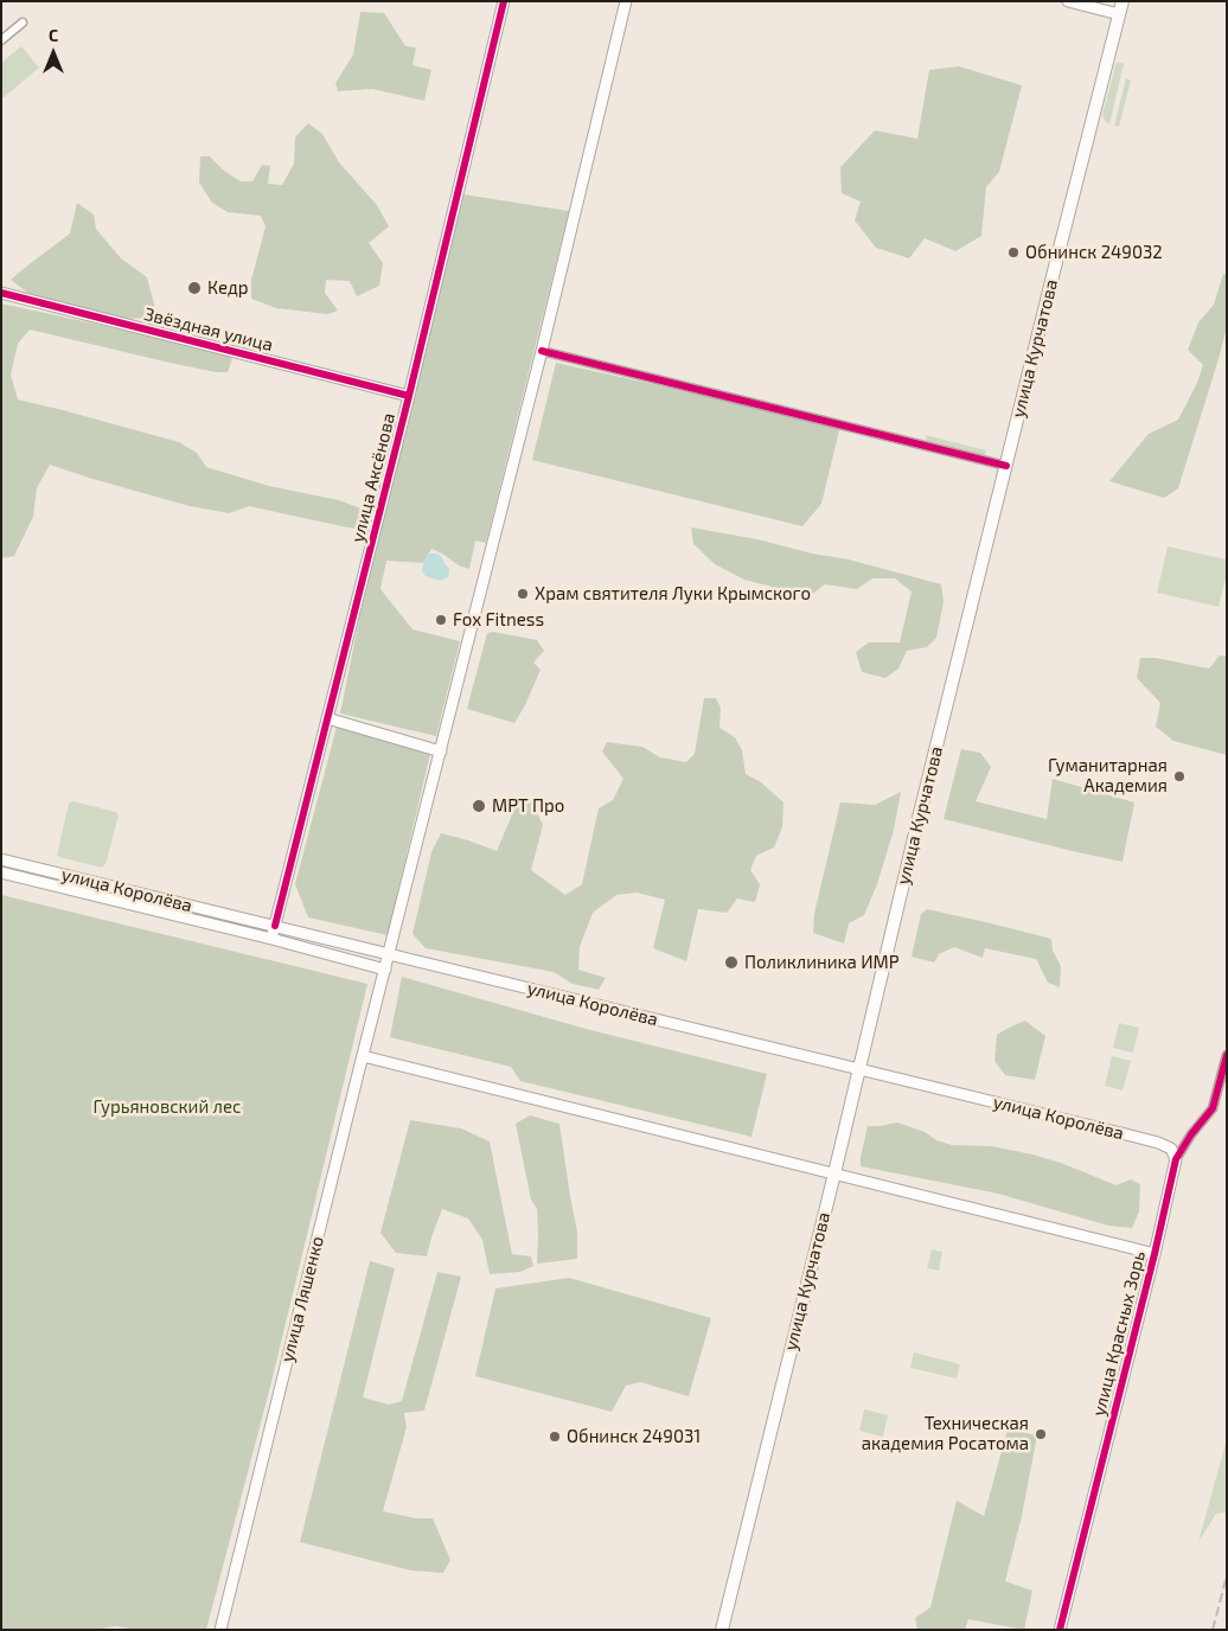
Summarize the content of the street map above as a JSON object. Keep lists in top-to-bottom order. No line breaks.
{"streets":{"main road":["Звёздная улица","улица Курчатова","улица Аксёнова","улица Королёва","улица Ляшенко","улица Красных Зорь"]},"crossings":[["Звёздная улица","улица Аксёнова"],["улица Курчатова","улица Королёва"],["улица Аксёнова","улица Королёва"],["улица Королёва","улица Ляшенко"],["улица Королёва","улица Красных Зорь"]],"parks":["Гурьяновский лес"],"places":["Обнинск 249032","Кедр","Храм святителя Луки Крымского","Fox Fitness","Гуманитарная Академия","МРТ Про","Поликлиника ИМР","Техническая академия Росатома","Обнинск 249031"],"north":"top"}
